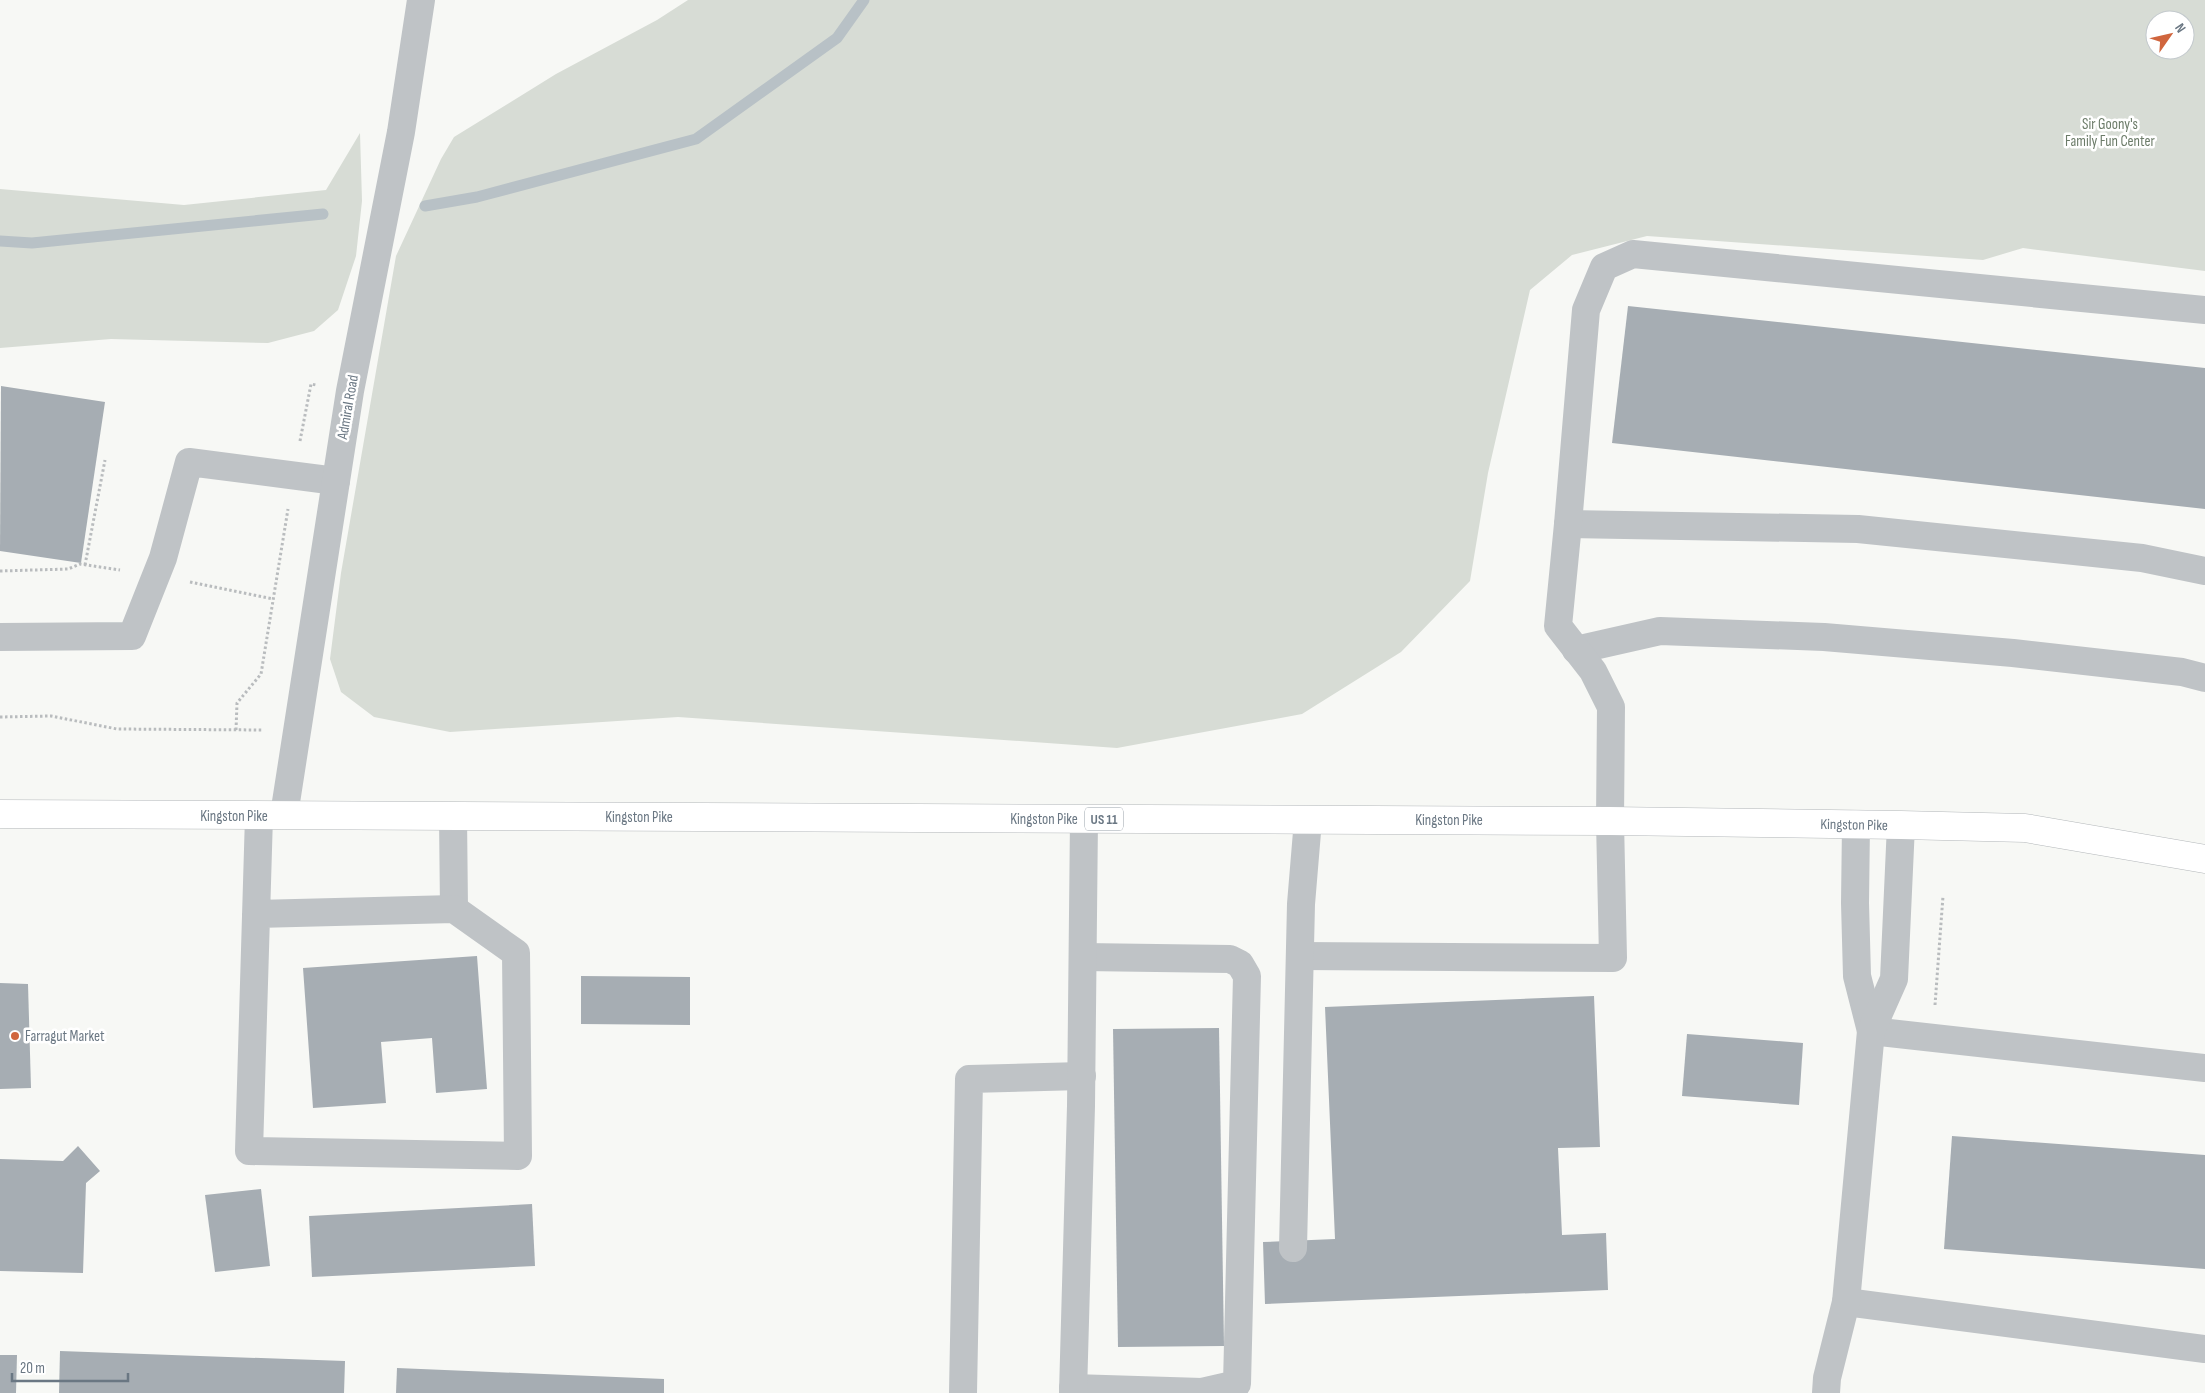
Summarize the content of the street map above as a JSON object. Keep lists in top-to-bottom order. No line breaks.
{"streets":{"main road":["Kingston Pike","US 11"],"street":["Admiral Road"]},"crossings":[["Admiral Road","Kingston Pike"]],"parks":["Sir Goony's Family Fun Center"],"places":["Farragut Market"],"scale_bar":"20 m","north":"top right"}
